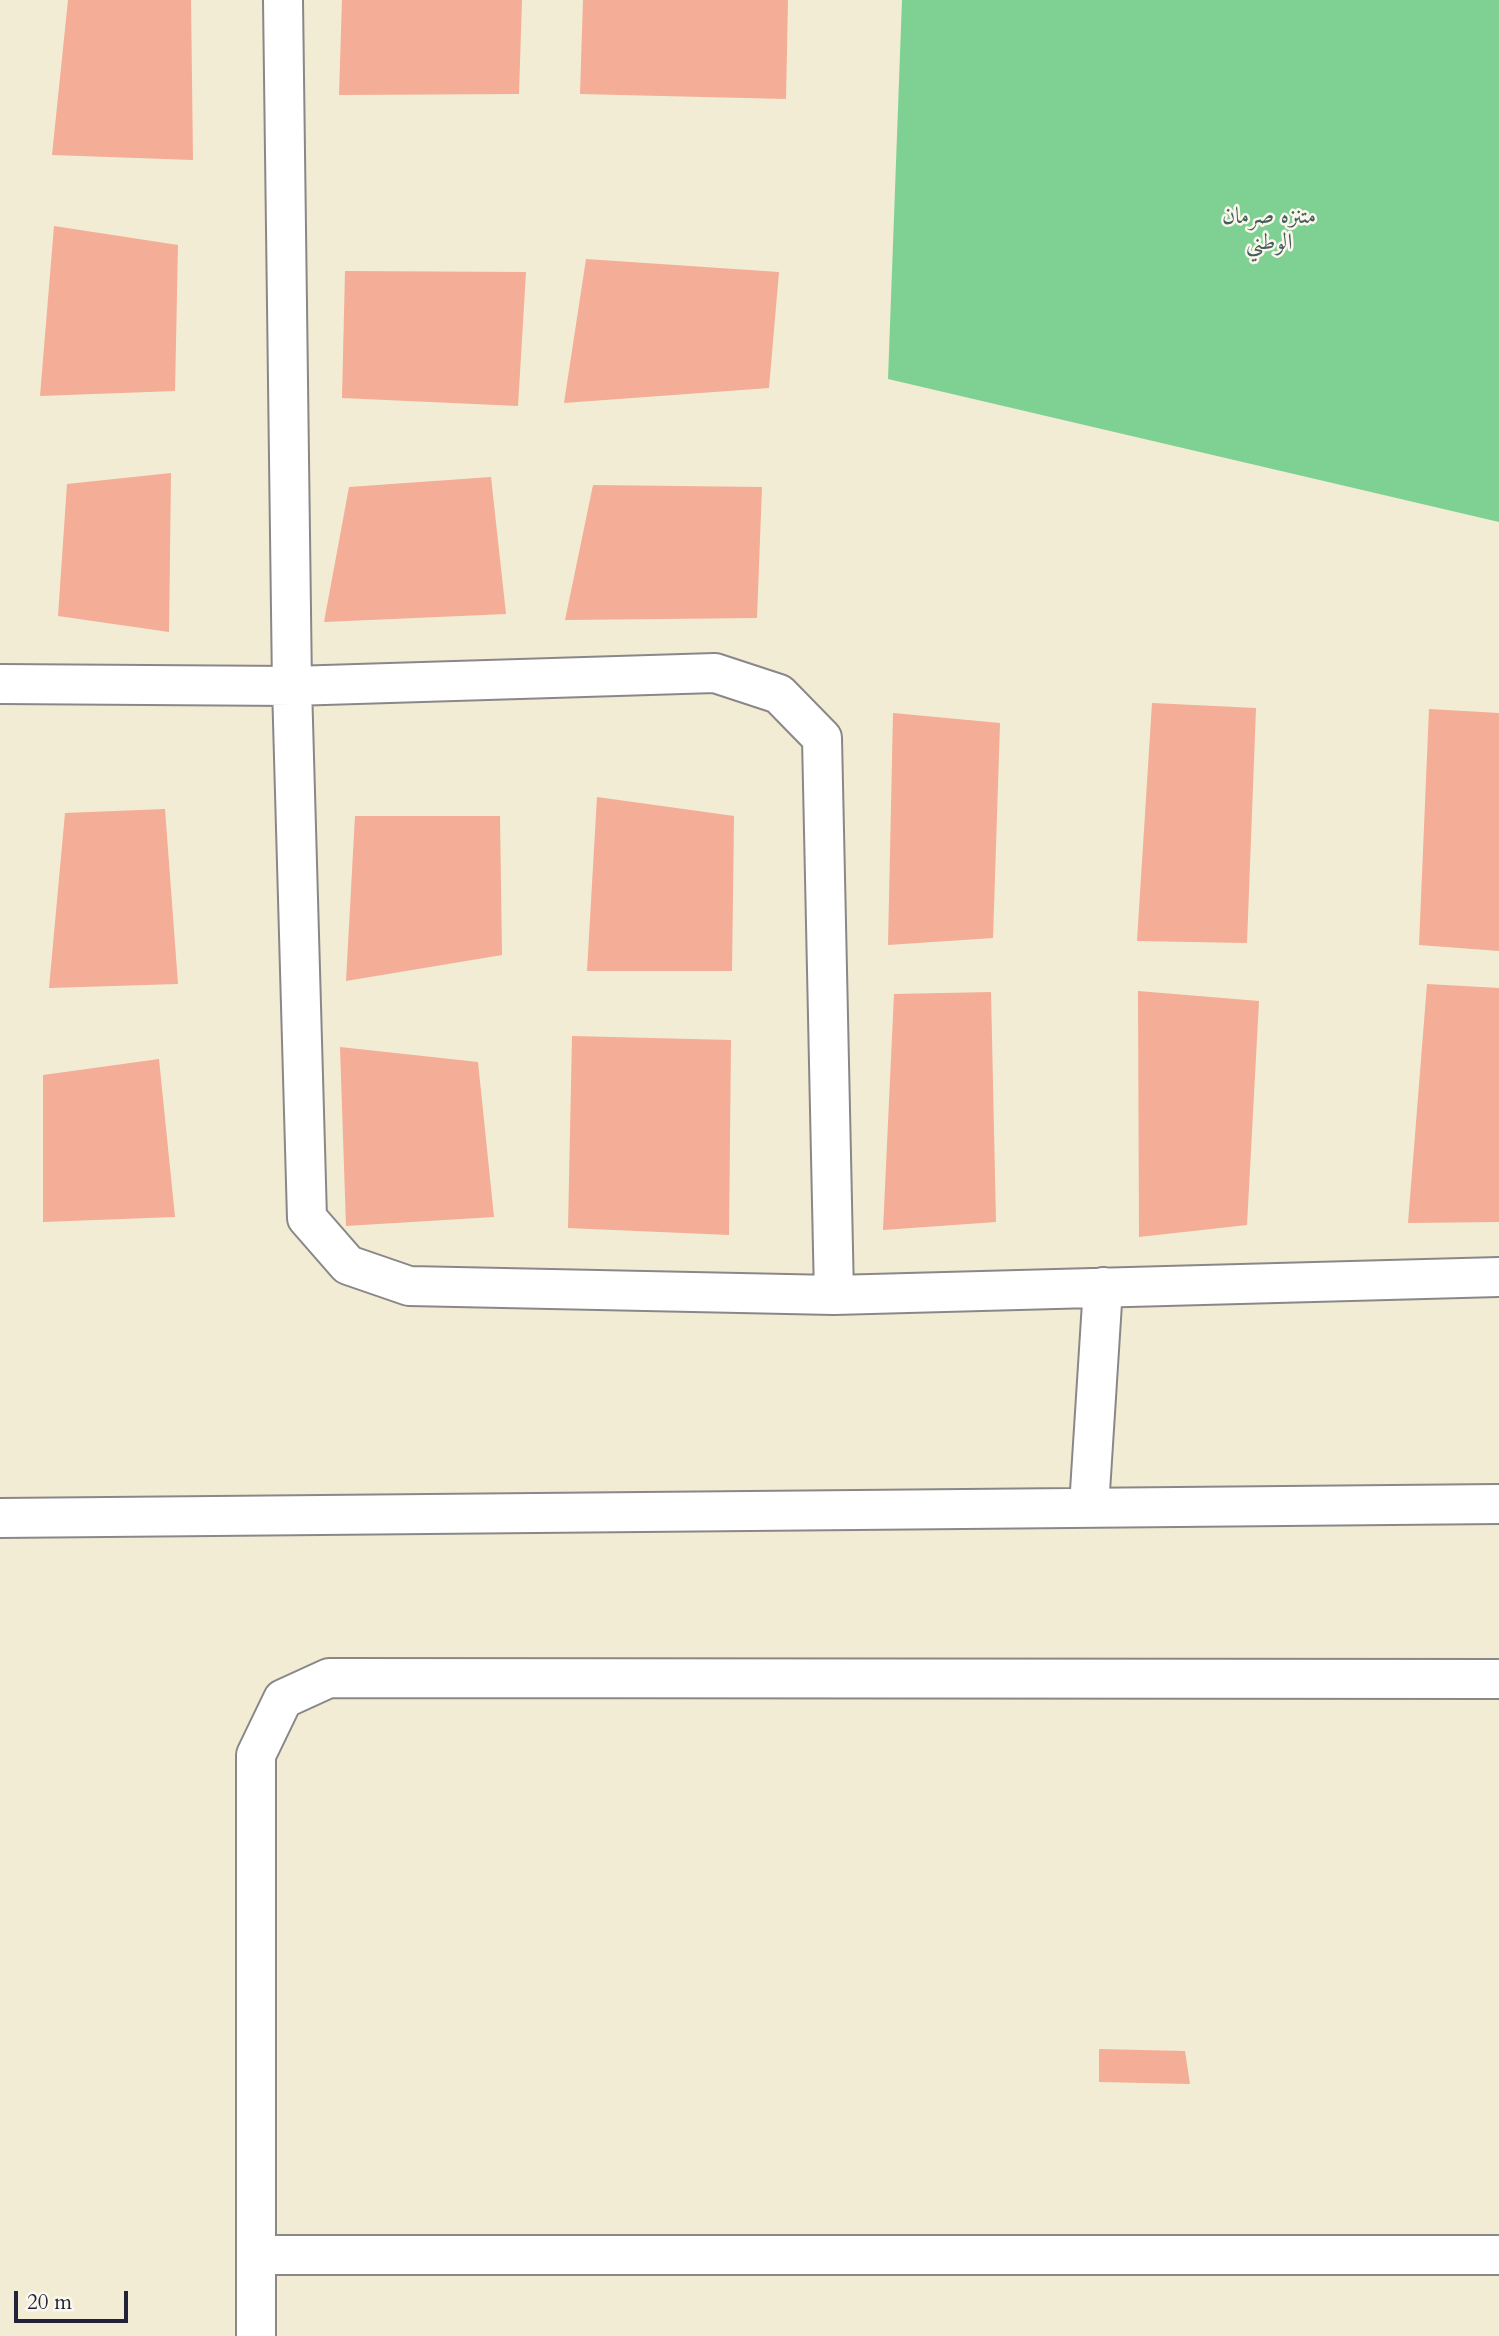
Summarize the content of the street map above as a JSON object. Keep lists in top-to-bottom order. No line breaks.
{"parks":["متنزه صرمان الوطني"],"scale_bar":"20 m"}
